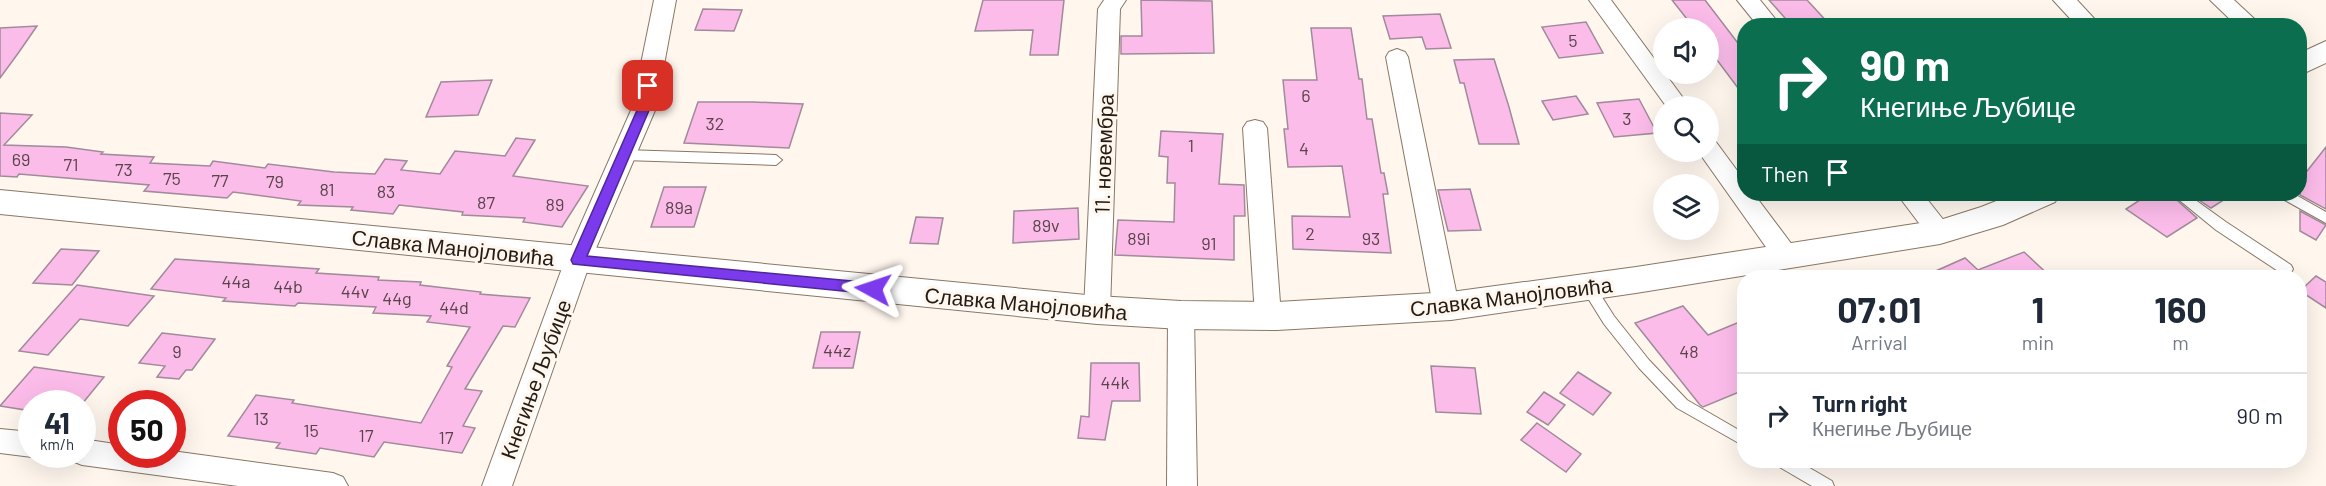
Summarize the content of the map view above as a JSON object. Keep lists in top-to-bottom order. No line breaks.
{"streets":{"main road":["Славка Манојловића"],"street":["11. новембра","Кнегиње Љубице"]},"crossings":[["11. новембра","Славка Манојловића"],["Славка Манојловића","Кнегиње Љубице"]],"house_numbers":["5","6","3","32","1","4","69","71","73","75","77","79","81","83","87","89","89a","89v","2","89i","93","91","44a","44b","44v","44g","44d","44z","9","48","44k","13","15","17","17"],"page":{"turn":["90 m","Кнегиње Љубице"],"then":"Then","eta":["07:01","Arrival","1","min","160","m"],"list":[{"name":"Turn right","note":"Кнегиње Љубице","value":"90 m"}],"speed":"41 km/h","limit":"50"}}
